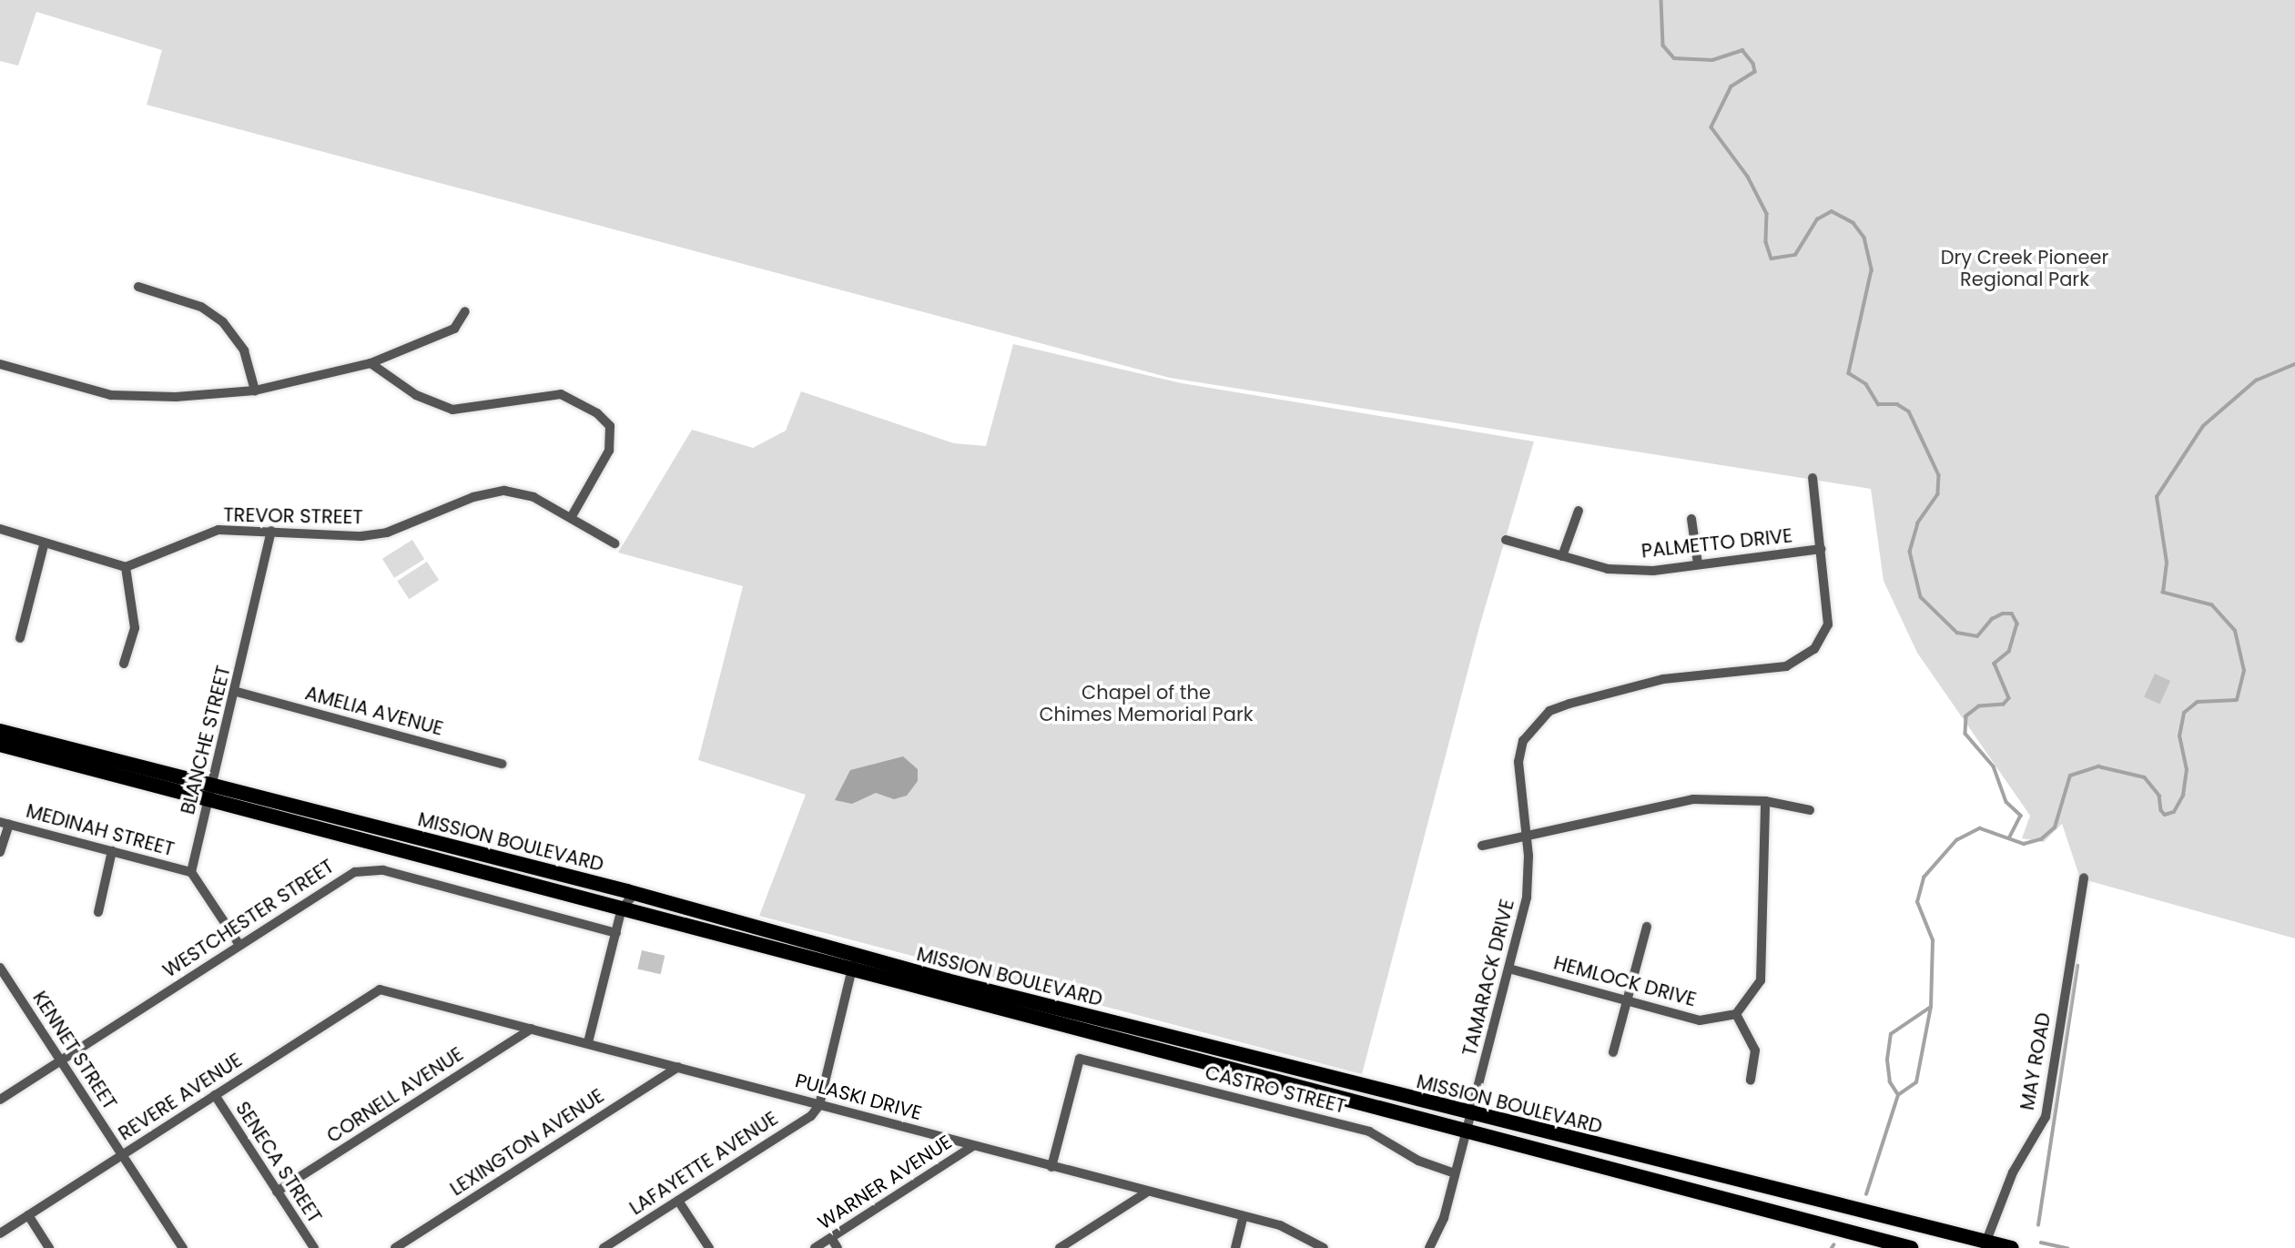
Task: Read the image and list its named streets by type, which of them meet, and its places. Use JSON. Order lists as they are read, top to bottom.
{
  "streets": {
    "main road": ["MISSION BOULEVARD"],
    "street": [
      "TREVOR STREET",
      "PALMETTO DRIVE",
      "AMELIA AVENUE",
      "BLANCHE STREET",
      "MEDINAH STREET",
      "WESTCHESTER STREET",
      "TAMARACK DRIVE",
      "HEMLOCK DRIVE",
      "KENNET STREET",
      "MAY ROAD",
      "CASTRO STREET",
      "CORNELL AVENUE",
      "REVERE AVENUE",
      "PULASKI DRIVE",
      "LEXINGTON AVENUE",
      "SENECA STREET",
      "LAFAYETTE AVENUE",
      "WARNER AVENUE"
    ]
  },
  "crossings": [
    ["TREVOR STREET", "BLANCHE STREET"],
    ["PALMETTO DRIVE", "TAMARACK DRIVE"],
    ["AMELIA AVENUE", "BLANCHE STREET"],
    ["BLANCHE STREET", "MEDINAH STREET"],
    ["BLANCHE STREET", "MISSION BOULEVARD"],
    ["MISSION BOULEVARD", "TAMARACK DRIVE"],
    ["MISSION BOULEVARD", "MAY ROAD"],
    ["WESTCHESTER STREET", "KENNET STREET"],
    ["TAMARACK DRIVE", "HEMLOCK DRIVE"],
    ["TAMARACK DRIVE", "CASTRO STREET"],
    ["KENNET STREET", "REVERE AVENUE"],
    ["CASTRO STREET", "PULASKI DRIVE"],
    ["CORNELL AVENUE", "PULASKI DRIVE"],
    ["CORNELL AVENUE", "SENECA STREET"],
    ["REVERE AVENUE", "PULASKI DRIVE"],
    ["REVERE AVENUE", "SENECA STREET"],
    ["PULASKI DRIVE", "LEXINGTON AVENUE"],
    ["PULASKI DRIVE", "LAFAYETTE AVENUE"],
    ["PULASKI DRIVE", "WARNER AVENUE"]
  ],
  "parks": ["Dry Creek Pioneer Regional Park", "Chapel of the Chimes Memorial Park"]
}
